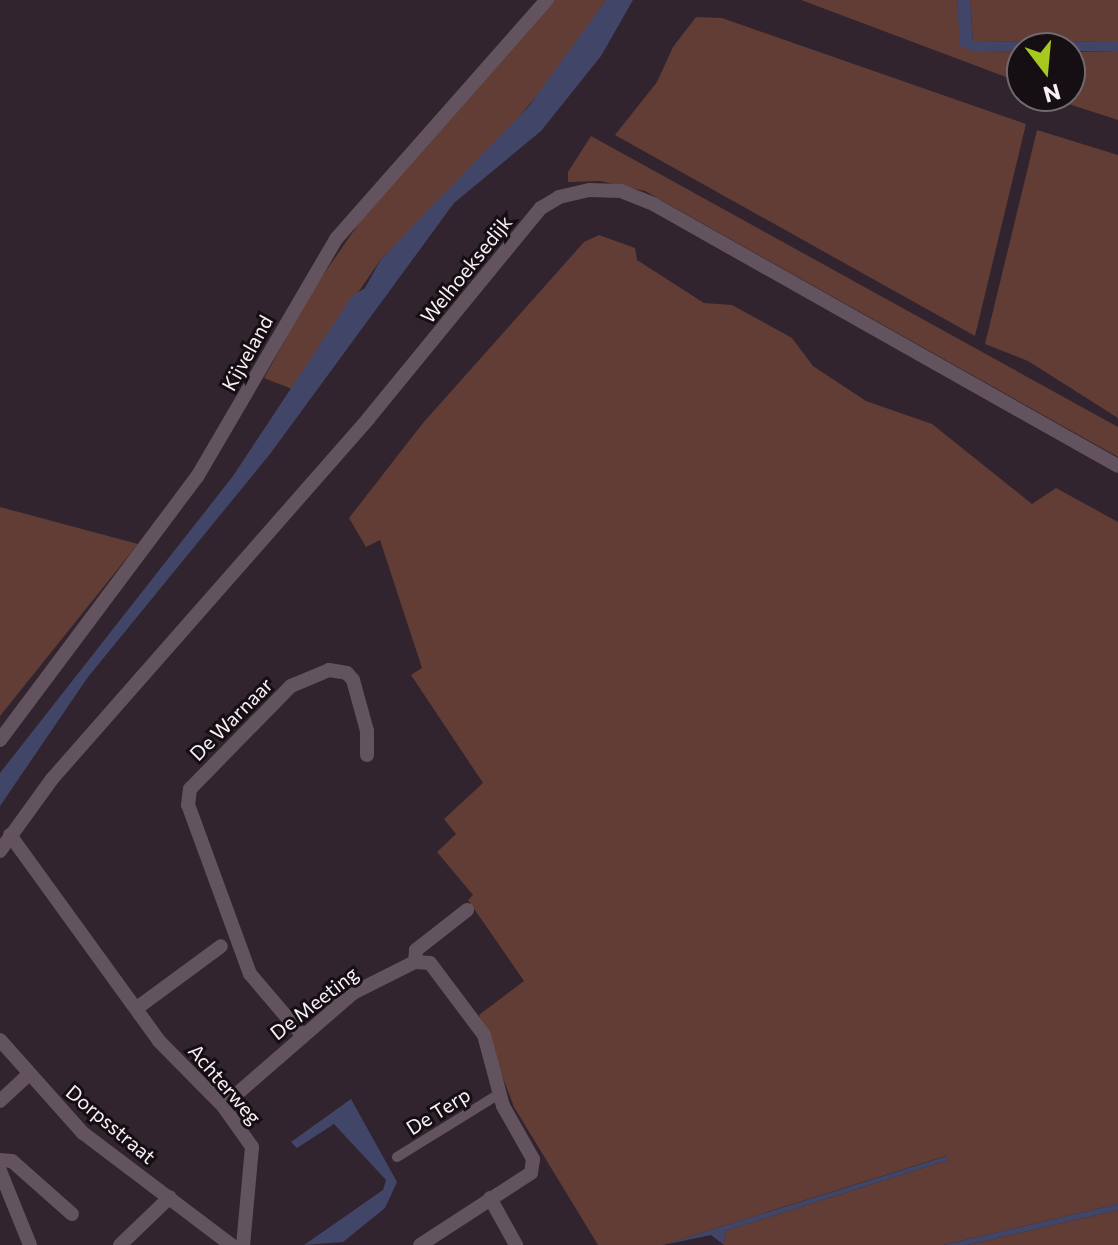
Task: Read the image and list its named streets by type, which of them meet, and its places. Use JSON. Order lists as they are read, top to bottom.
{
  "streets": {
    "street": [
      "Welhoeksedijk",
      "Kijveland",
      "De Warnaar",
      "De Meeting",
      "Achterweg",
      "De Terp",
      "Dorpsstraat"
    ]
  },
  "crossings": [
    ["Welhoeksedijk", "Achterweg"],
    ["De Warnaar", "De Meeting"],
    ["De Meeting", "Achterweg"]
  ],
  "north": "bottom"
}
